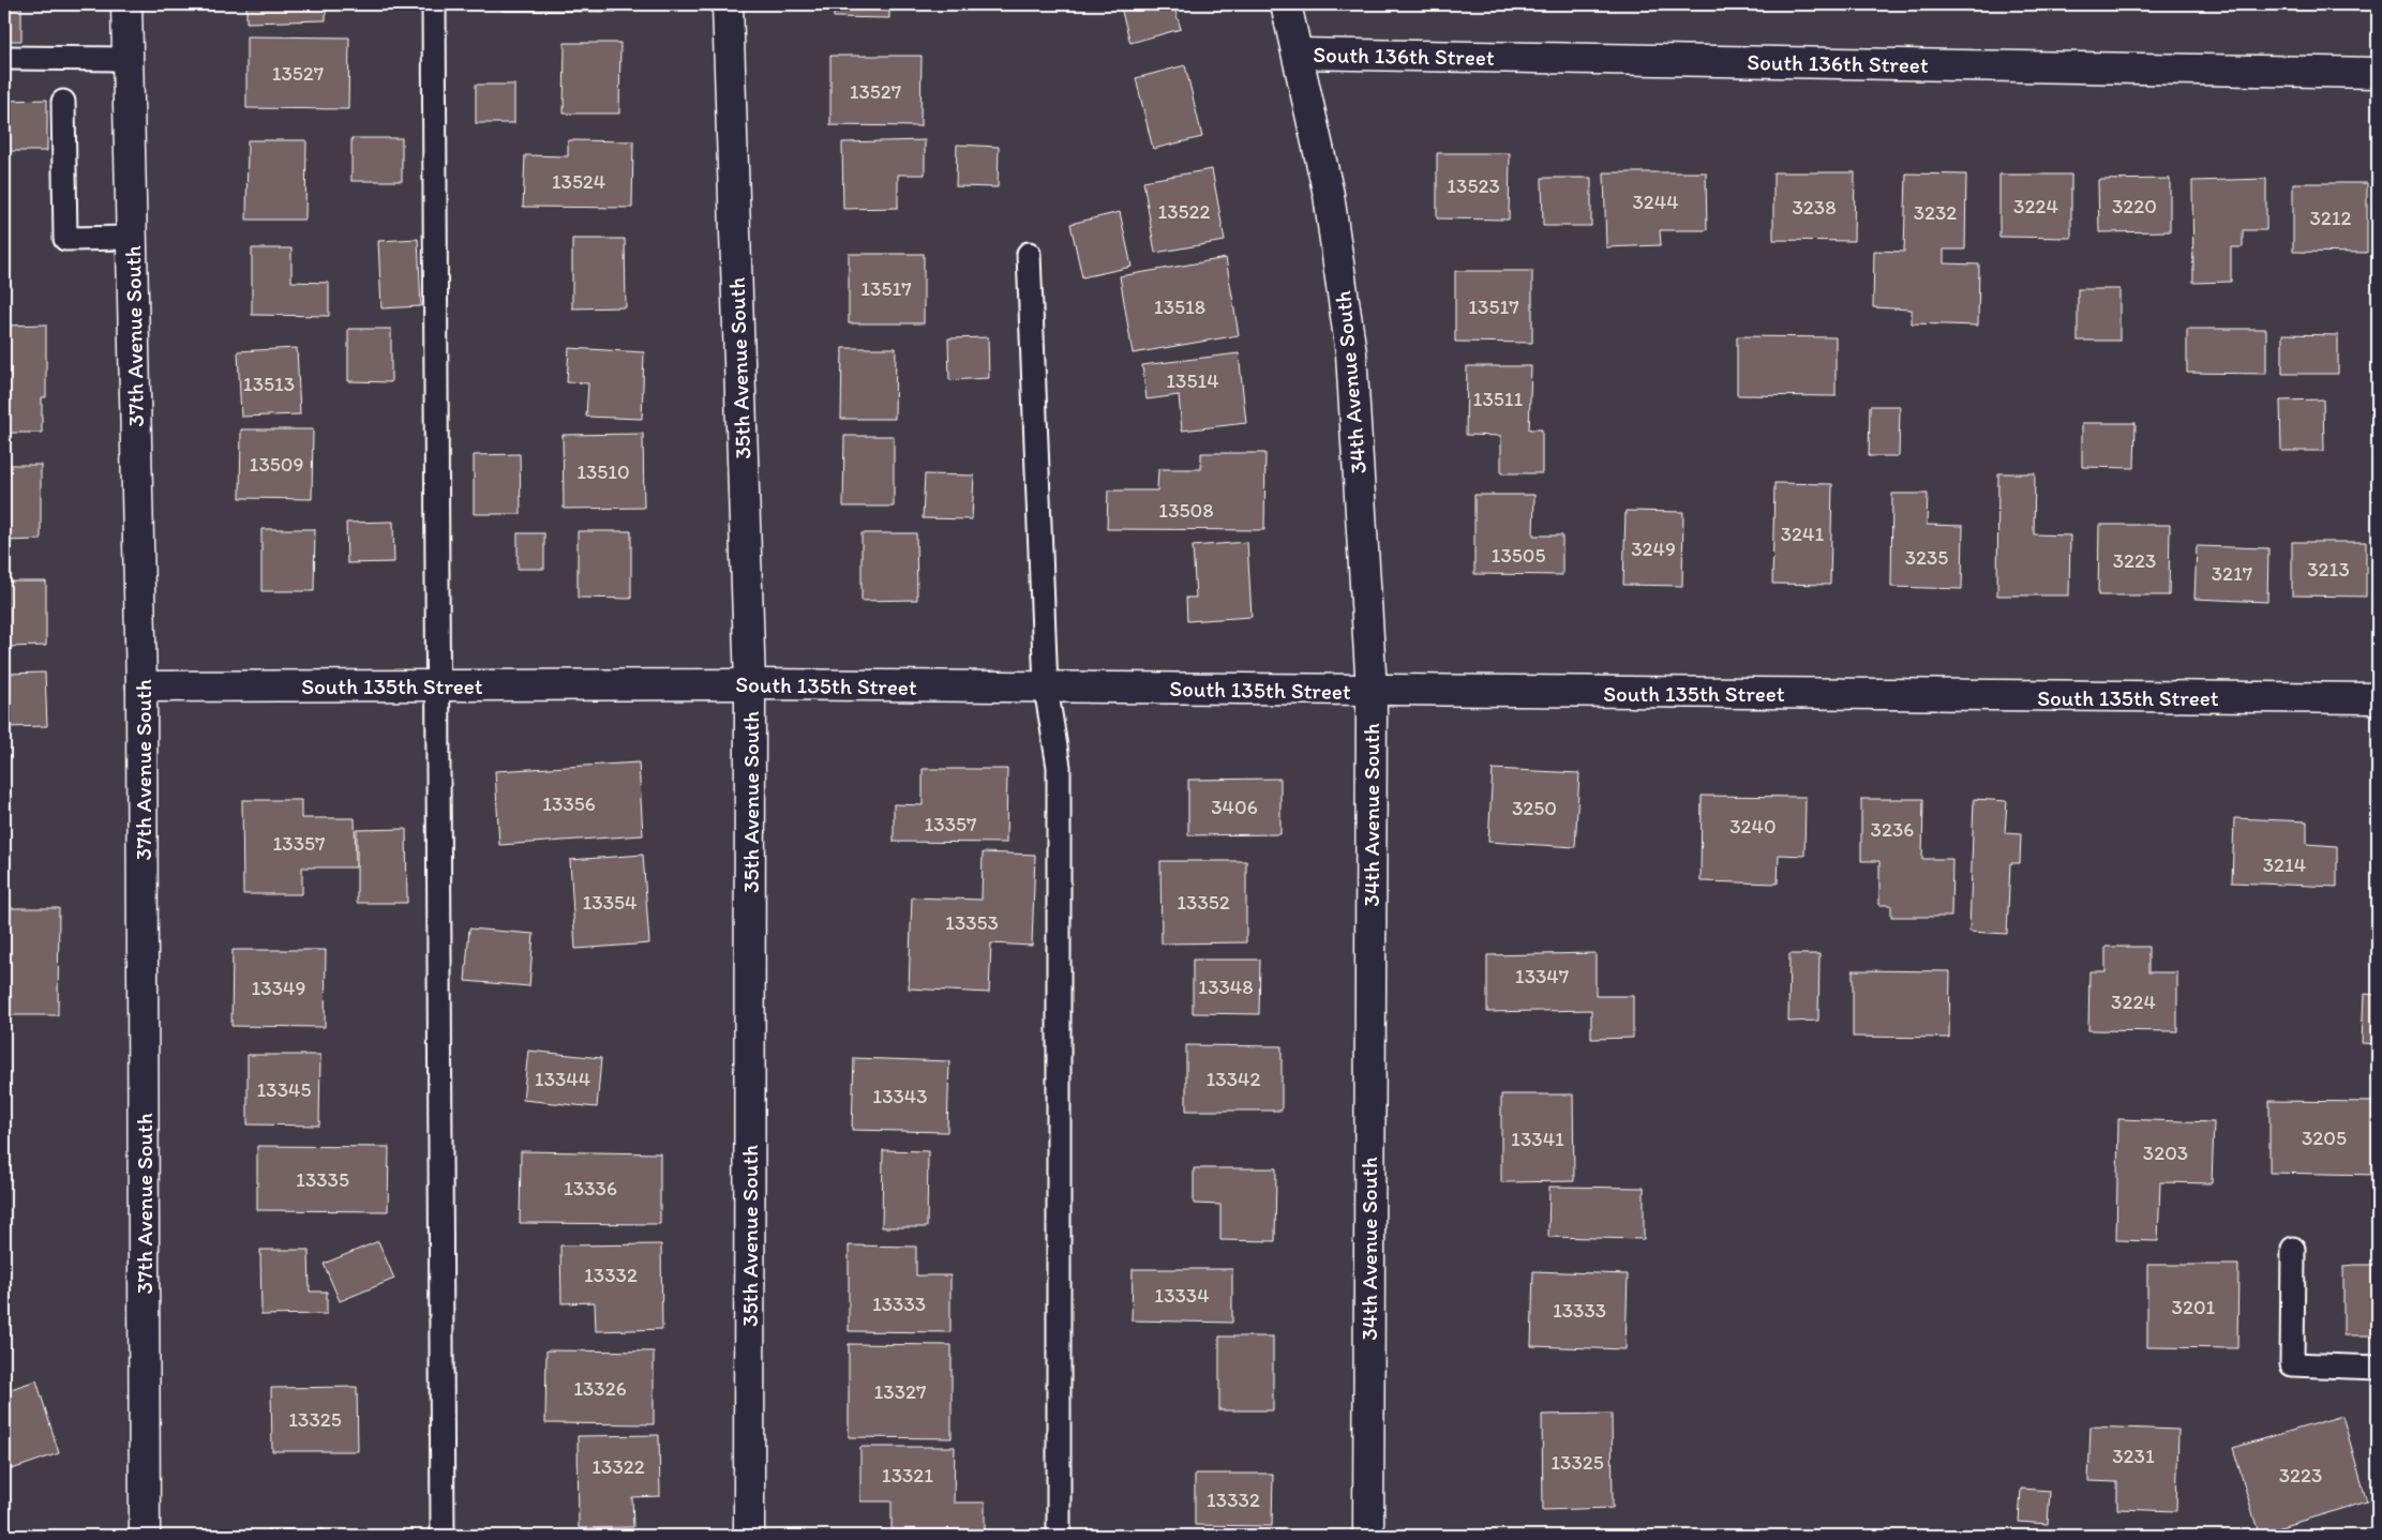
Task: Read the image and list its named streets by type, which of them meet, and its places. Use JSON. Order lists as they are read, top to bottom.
{
  "streets": {
    "street": [
      "South 136th Street",
      "37th Avenue South",
      "35th Avenue South",
      "34th Avenue South",
      "South 135th Street"
    ]
  },
  "crossings": [
    ["South 136th Street", "34th Avenue South"],
    ["37th Avenue South", "South 135th Street"],
    ["35th Avenue South", "South 135th Street"],
    ["34th Avenue South", "South 135th Street"]
  ],
  "house_numbers": [
    "13527",
    "13527",
    "13524",
    "13523",
    "3244",
    "3224",
    "3220",
    "3238",
    "13522",
    "3232",
    "3212",
    "13517",
    "13518",
    "13517",
    "13514",
    "13513",
    "13511",
    "13509",
    "13510",
    "13508",
    "3241",
    "3249",
    "13505",
    "3235",
    "3223",
    "3213",
    "3217",
    "13356",
    "3406",
    "3250",
    "13357",
    "3240",
    "3236",
    "13357",
    "3214",
    "13354",
    "13352",
    "13353",
    "13347",
    "13348",
    "13349",
    "3224",
    "13344",
    "13342",
    "13345",
    "13343",
    "3205",
    "13341",
    "3203",
    "13335",
    "13336",
    "13332",
    "13334",
    "13333",
    "3201",
    "13333",
    "13326",
    "13327",
    "13325",
    "3231",
    "13325",
    "13322",
    "13321",
    "3223",
    "13332"
  ]
}
